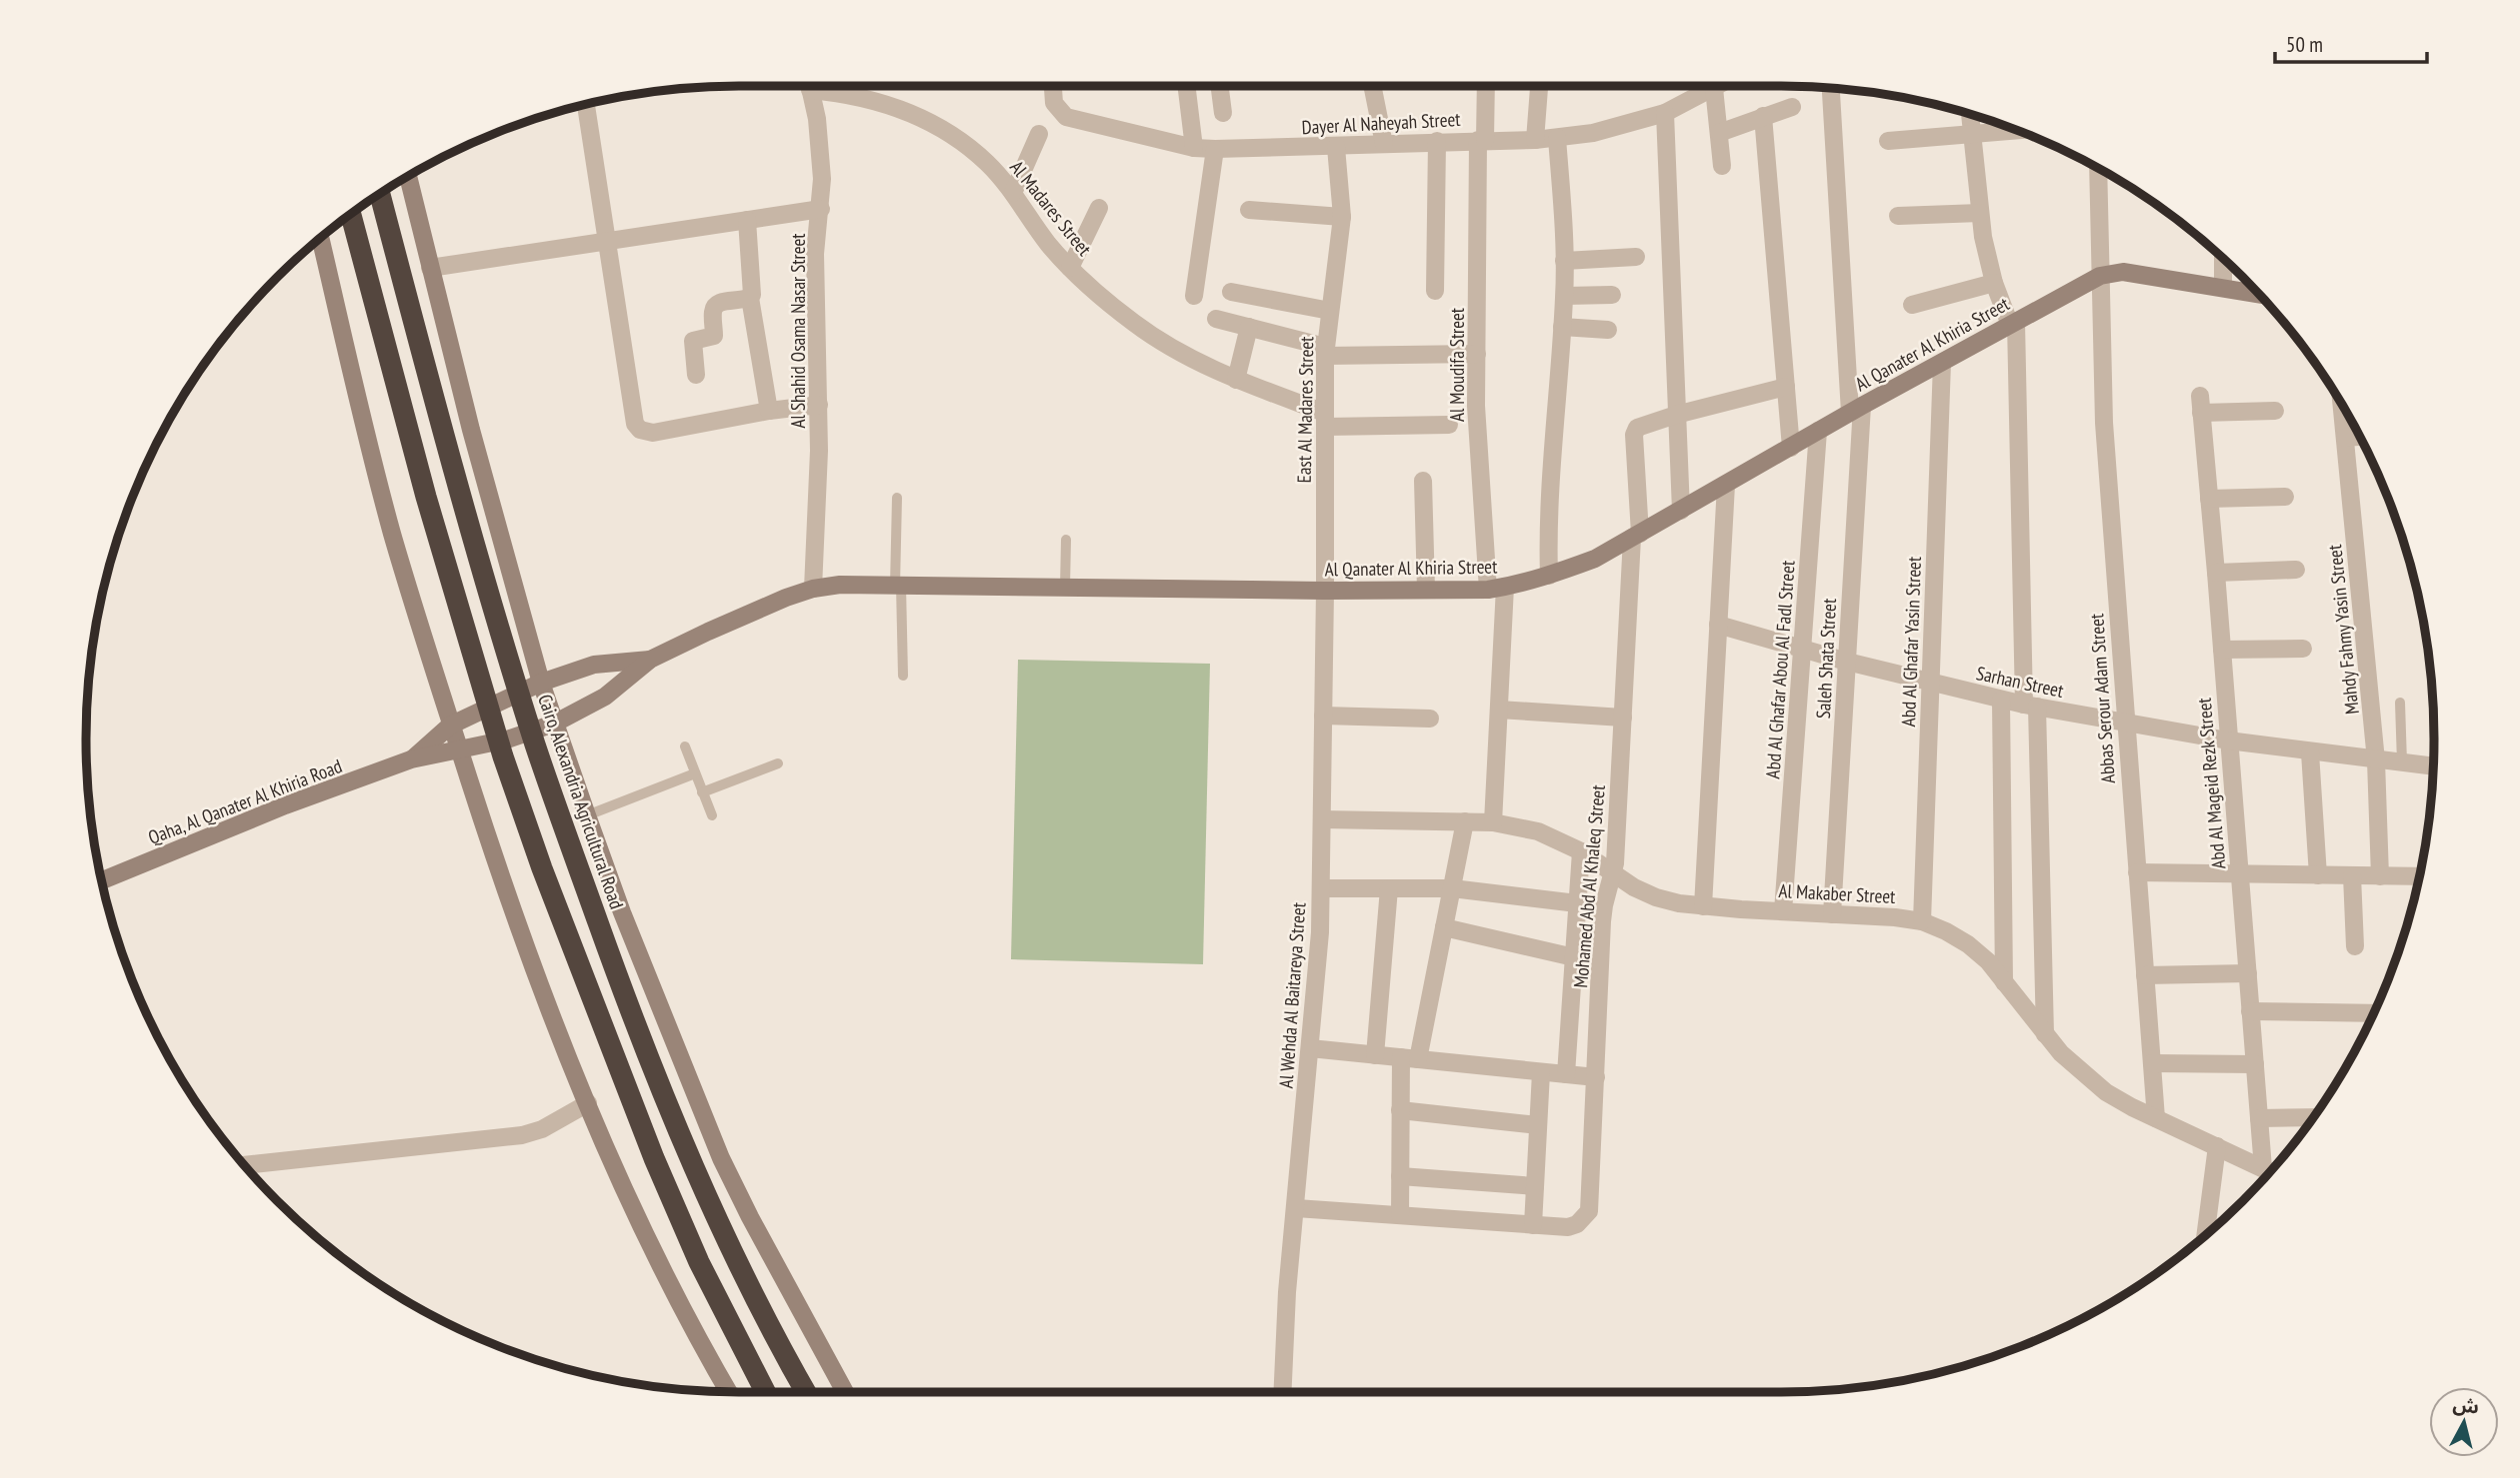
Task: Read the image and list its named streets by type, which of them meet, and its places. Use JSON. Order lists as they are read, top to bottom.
{
  "streets": {
    "highway": ["Cairo, Alexandria Agricultural Road"],
    "main road": ["Al Qanater Al Khiria Street", "Qaha, Al Qanater Al Khiria Road"],
    "street": [
      "Dayer Al Naheyah Street",
      "Al Madares Street",
      "Al Shahid Osama Nasar Street",
      "Al Moudifa Street",
      "East Al Madares Street",
      "Mahdy Fahmy Yasin Street",
      "Abd Al Ghafar Yasin Street",
      "Saleh Shata Street",
      "Abd Al Ghafar Abou Al Fadl Street",
      "Sarhan Street",
      "Abbas Serour Adam Street",
      "Abd Al Mageid Rezk Street",
      "Mohamed Abd Al Khaleq Street",
      "Al Makaber Street",
      "Al Wehda Al Baitareya Street"
    ]
  },
  "crossings": [
    ["Dayer Al Naheyah Street", "Al Moudifa Street"],
    ["Dayer Al Naheyah Street", "East Al Madares Street"],
    ["Al Madares Street", "East Al Madares Street"],
    ["Al Shahid Osama Nasar Street", "Al Qanater Al Khiria Street"],
    ["Al Qanater Al Khiria Street", "Al Moudifa Street"],
    ["Al Qanater Al Khiria Street", "East Al Madares Street"],
    ["Al Qanater Al Khiria Street", "Abd Al Ghafar Yasin Street"],
    ["Al Qanater Al Khiria Street", "Saleh Shata Street"],
    ["Al Qanater Al Khiria Street", "Abd Al Ghafar Abou Al Fadl Street"],
    ["Al Qanater Al Khiria Street", "Abbas Serour Adam Street"],
    ["Al Qanater Al Khiria Street", "Qaha, Al Qanater Al Khiria Road"],
    ["Al Qanater Al Khiria Street", "Mohamed Abd Al Khaleq Street"],
    ["Al Qanater Al Khiria Street", "Al Wehda Al Baitareya Street"],
    ["Al Moudifa Street", "Al Makaber Street"],
    ["East Al Madares Street", "Al Wehda Al Baitareya Street"],
    ["Mahdy Fahmy Yasin Street", "Sarhan Street"],
    ["Abd Al Ghafar Yasin Street", "Sarhan Street"],
    ["Abd Al Ghafar Yasin Street", "Al Makaber Street"],
    ["Saleh Shata Street", "Sarhan Street"],
    ["Saleh Shata Street", "Al Makaber Street"],
    ["Abd Al Ghafar Abou Al Fadl Street", "Sarhan Street"],
    ["Abd Al Ghafar Abou Al Fadl Street", "Al Makaber Street"],
    ["Sarhan Street", "Abbas Serour Adam Street"],
    ["Sarhan Street", "Abd Al Mageid Rezk Street"],
    ["Abbas Serour Adam Street", "Al Makaber Street"],
    ["Abd Al Mageid Rezk Street", "Al Makaber Street"],
    ["Mohamed Abd Al Khaleq Street", "Al Makaber Street"],
    ["Al Makaber Street", "Al Wehda Al Baitareya Street"]
  ],
  "scale_bar": "50 m",
  "north": "top"
}
